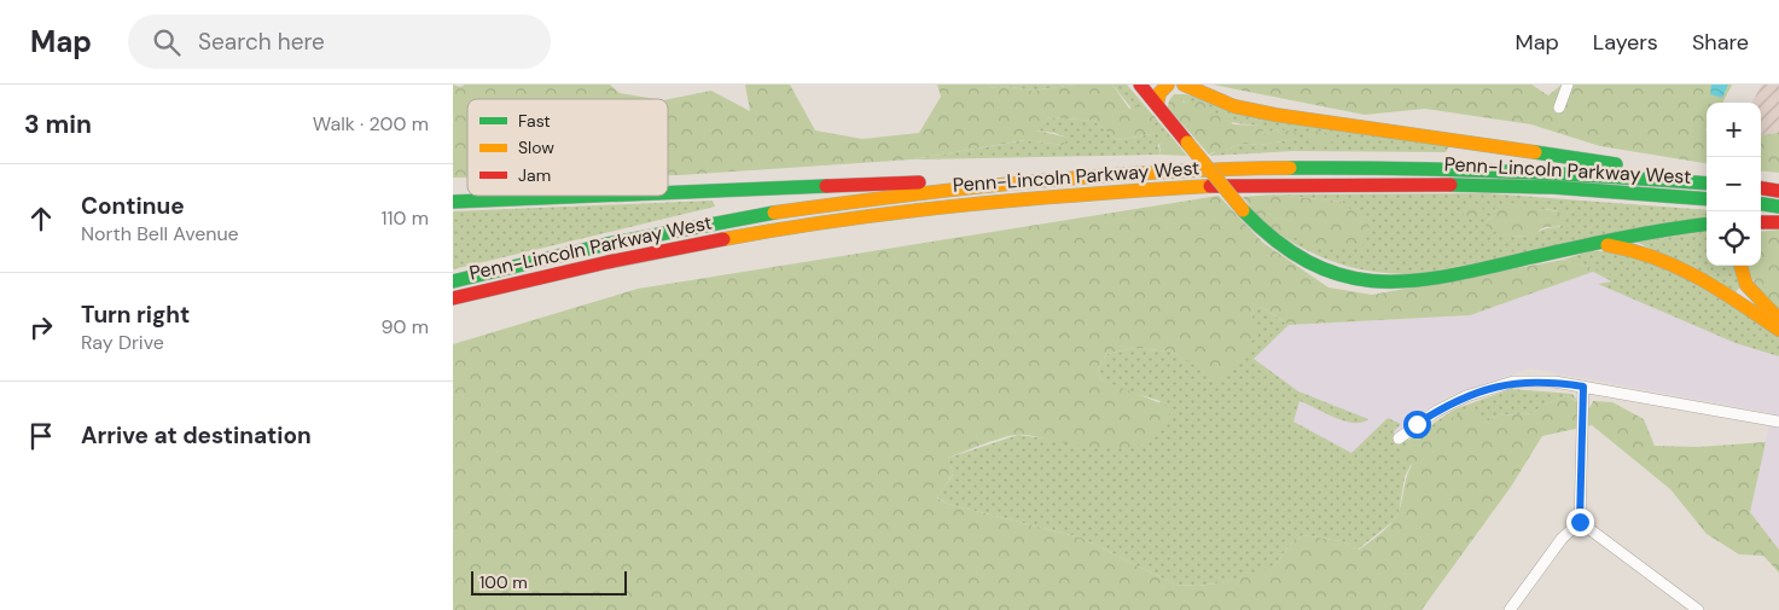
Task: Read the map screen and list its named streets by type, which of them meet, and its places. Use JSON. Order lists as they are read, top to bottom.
{
  "streets": {
    "highway": ["Penn-Lincoln Parkway West"]
  },
  "legend": ["Fast", "Slow", "Jam"],
  "scale_bar": "100 m",
  "page": {
    "header": "Map",
    "search": "Search here",
    "nav": ["Map", "Layers", "Share"],
    "heading": ["3 min", "Walk · 200 m"],
    "map_buttons": ["+", "−"],
    "list": [
      ["Continue", "North Bell Avenue", "110 m"],
      ["Turn right", "Ray Drive", "90 m"],
      "Arrive at destination"
    ],
    "scale": "100 m"
  }
}
